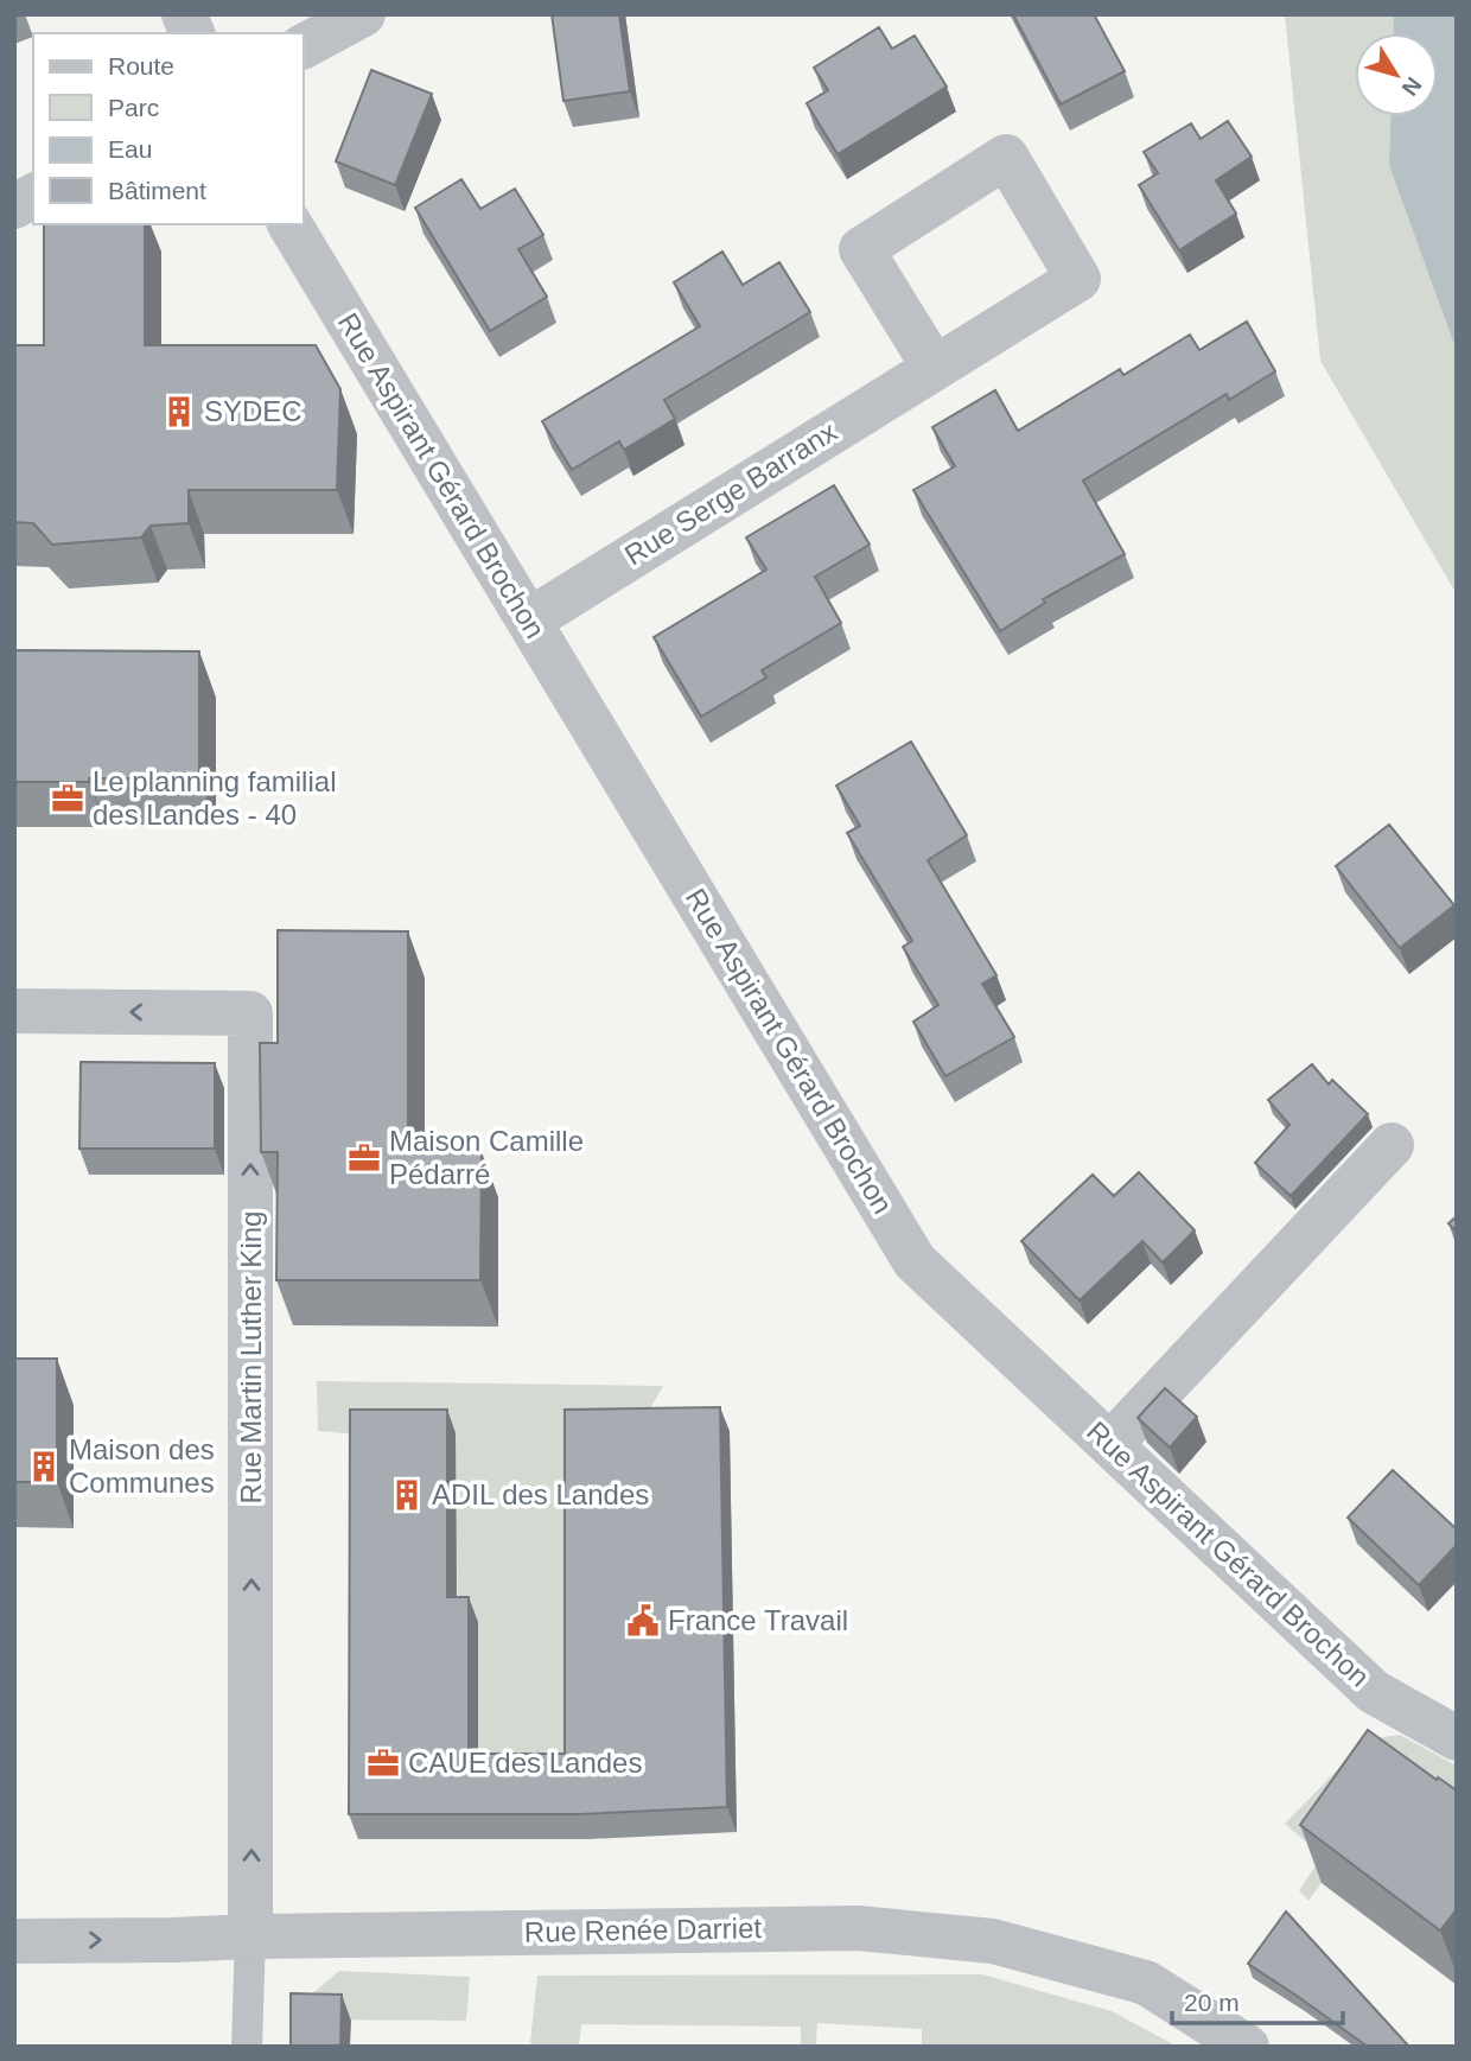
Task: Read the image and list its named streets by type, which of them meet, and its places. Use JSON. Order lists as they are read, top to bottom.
{
  "streets": {
    "street": [
      "Rue Aspirant Gérard Brochon",
      "Rue Serge Barranx",
      "Rue Martin Luther King",
      "Rue Renée Darriet"
    ]
  },
  "crossings": [
    ["Rue Aspirant Gérard Brochon", "Rue Serge Barranx"],
    ["Rue Martin Luther King", "Rue Renée Darriet"]
  ],
  "one_way": ["Rue Martin Luther King"],
  "places": {
    "building": ["SYDEC", "Maison des Communes", "ADIL des Landes"],
    "office": ["Le planning familial des Landes - 40", "Maison Camille Pédarré", "CAUE des Landes"],
    "public building": ["France Travail"]
  },
  "legend": [
    "Route",
    "Parc",
    "Eau",
    "Bâtiment"
  ],
  "scale_bar": "20 m",
  "north": "bottom right"
}
